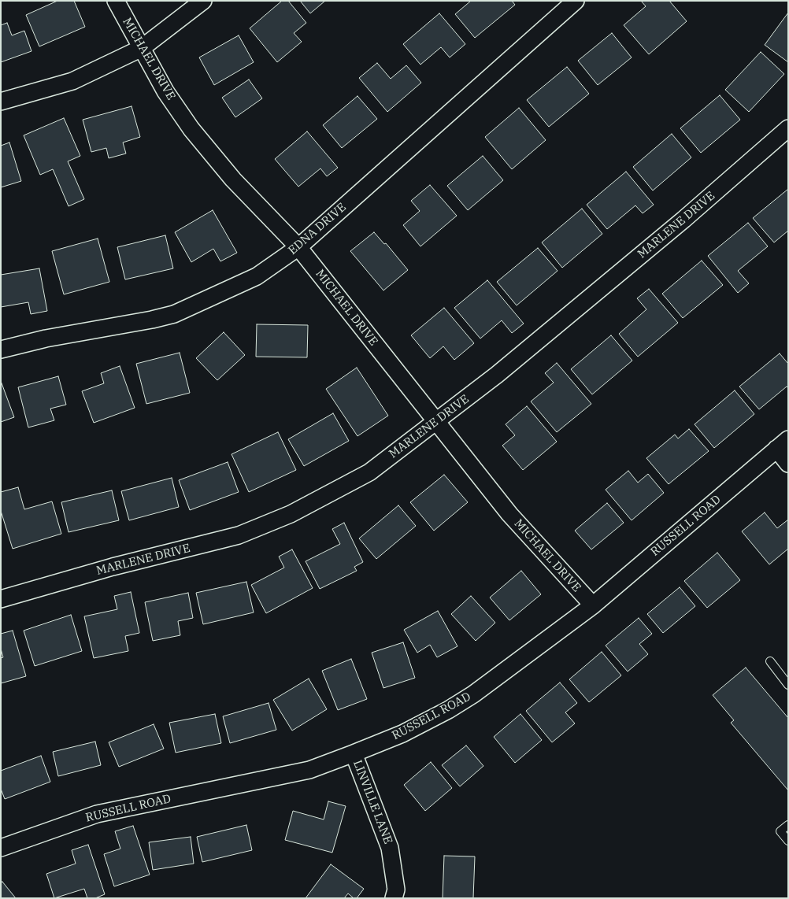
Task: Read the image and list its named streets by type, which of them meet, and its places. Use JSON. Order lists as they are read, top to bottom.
{
  "streets": {
    "street": [
      "MICHAEL DRIVE",
      "MARLENE DRIVE",
      "EDNA DRIVE",
      "RUSSELL ROAD",
      "LINVILLE LANE"
    ]
  },
  "crossings": [
    ["MICHAEL DRIVE", "MARLENE DRIVE"],
    ["MICHAEL DRIVE", "EDNA DRIVE"],
    ["MICHAEL DRIVE", "RUSSELL ROAD"],
    ["RUSSELL ROAD", "LINVILLE LANE"]
  ]
}
